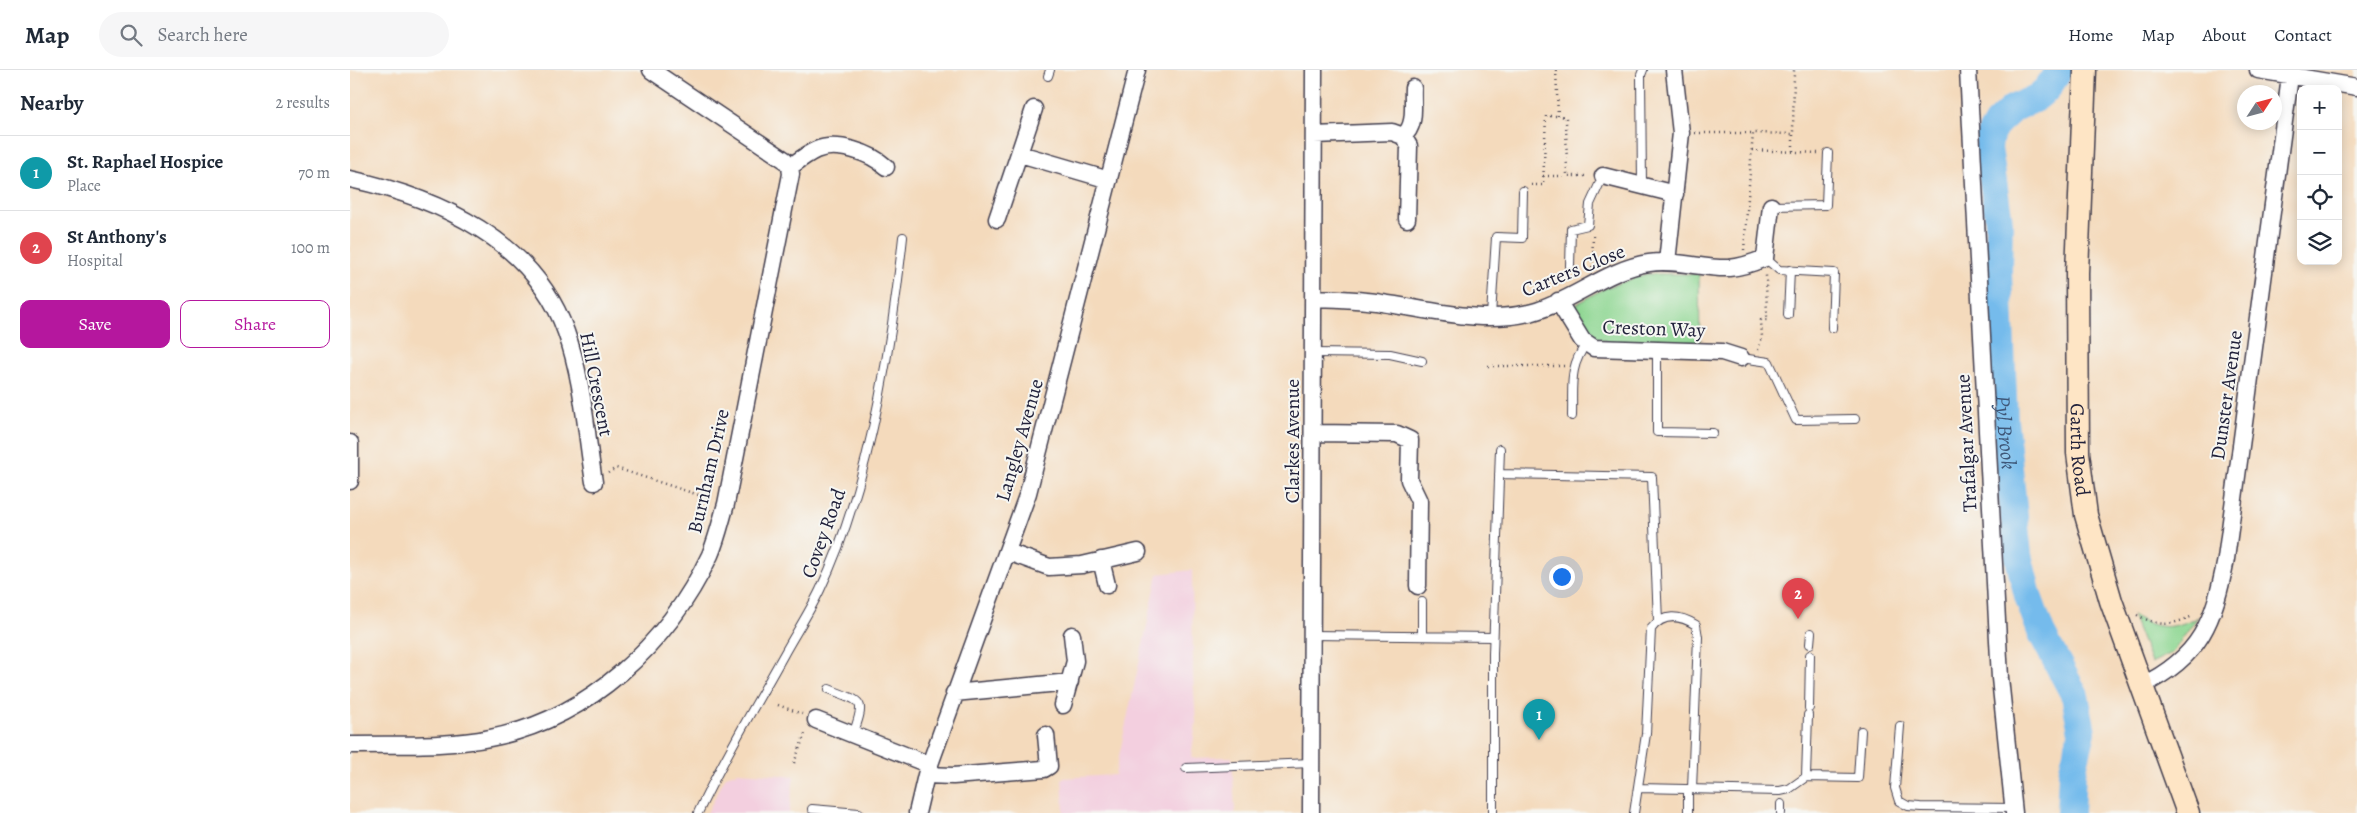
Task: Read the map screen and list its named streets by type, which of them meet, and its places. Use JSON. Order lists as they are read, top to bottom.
{
  "streets": {
    "street": [
      "Carters Close",
      "Creston Way",
      "Hill Crescent",
      "Dunster Avenue",
      "Langley Avenue",
      "Clarkes Avenue",
      "Trafalgar Avenue",
      "Garth Road",
      "Burnham Drive"
    ],
    "lane": ["Covey Road"]
  },
  "crossings": [
    ["Carters Close", "Creston Way"],
    ["Carters Close", "Clarkes Avenue"],
    ["Dunster Avenue", "Garth Road"]
  ],
  "water": ["Pyl Brook"],
  "north": "top right",
  "page": {
    "header": "Map",
    "search": "Search here",
    "nav": [
      "Home",
      "Map",
      "About",
      "Contact"
    ],
    "heading": ["Nearby", "2 results"],
    "map_buttons": ["+", "−"],
    "list": [
      {
        "mark": "1",
        "name": "St. Raphael Hospice",
        "note": "Place",
        "value": "70 m"
      },
      {
        "mark": "2",
        "name": "St Anthony's",
        "note": "Hospital",
        "value": "100 m"
      }
    ],
    "buttons": ["Save", "Share"],
    "pins": ["2", "1"]
  }
}
